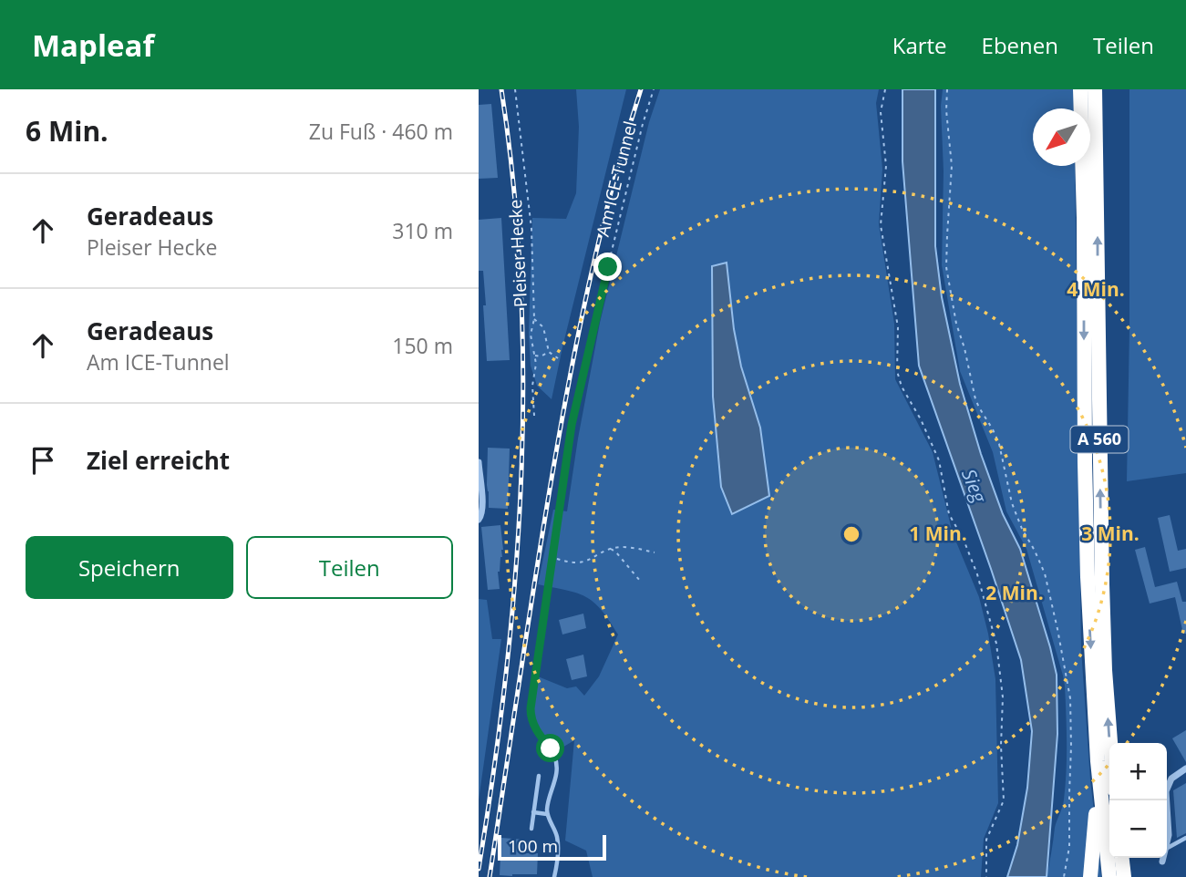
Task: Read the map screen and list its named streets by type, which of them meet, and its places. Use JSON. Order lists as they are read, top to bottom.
{
  "streets": {
    "highway": ["A 560"],
    "path": ["Am ICE-Tunnel", "Pleiser Hecke"]
  },
  "water": ["Sieg"],
  "scale_bar": "100 m",
  "north": "bottom left",
  "page": {
    "header": "Mapleaf",
    "nav": ["Karte", "Ebenen", "Teilen"],
    "heading": ["6 Min.", "Zu Fuß · 460 m"],
    "list": [
      ["Geradeaus", "Pleiser Hecke", "310 m"],
      ["Geradeaus", "Am ICE-Tunnel", "150 m"],
      "Ziel erreicht"
    ],
    "buttons": ["Speichern", "Teilen"],
    "map_buttons": ["+", "−"],
    "scale": "100 m"
  },
  "rings": [
    "4 Min.",
    "1 Min.",
    "3 Min.",
    "2 Min."
  ]
}
